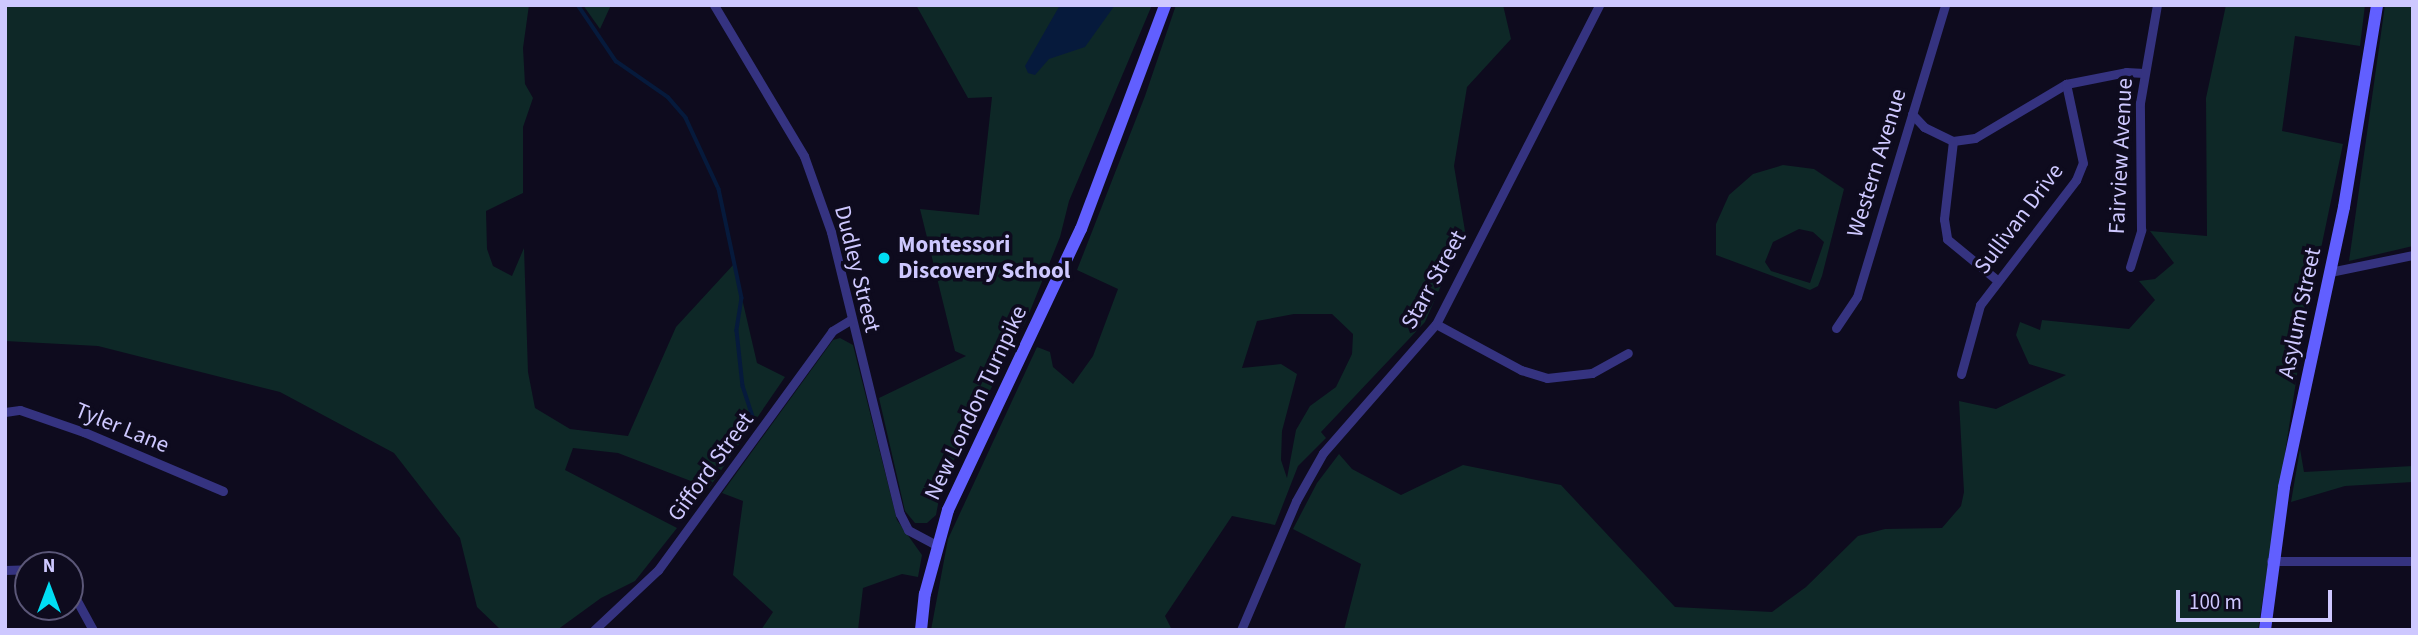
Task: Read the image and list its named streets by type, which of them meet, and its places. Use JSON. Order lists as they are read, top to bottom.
{
  "streets": {
    "main road": ["Asylum Street", "New London Turnpike"],
    "street": [
      "Fairview Avenue",
      "Western Avenue",
      "Sullivan Drive",
      "Dudley Street",
      "Starr Street",
      "Tyler Lane",
      "Gifford Street"
    ]
  },
  "crossings": [
    ["Dudley Street", "New London Turnpike"],
    ["Dudley Street", "Gifford Street"]
  ],
  "places": ["Montessori Discovery School"],
  "scale_bar": "100 m",
  "north": "top"
}
